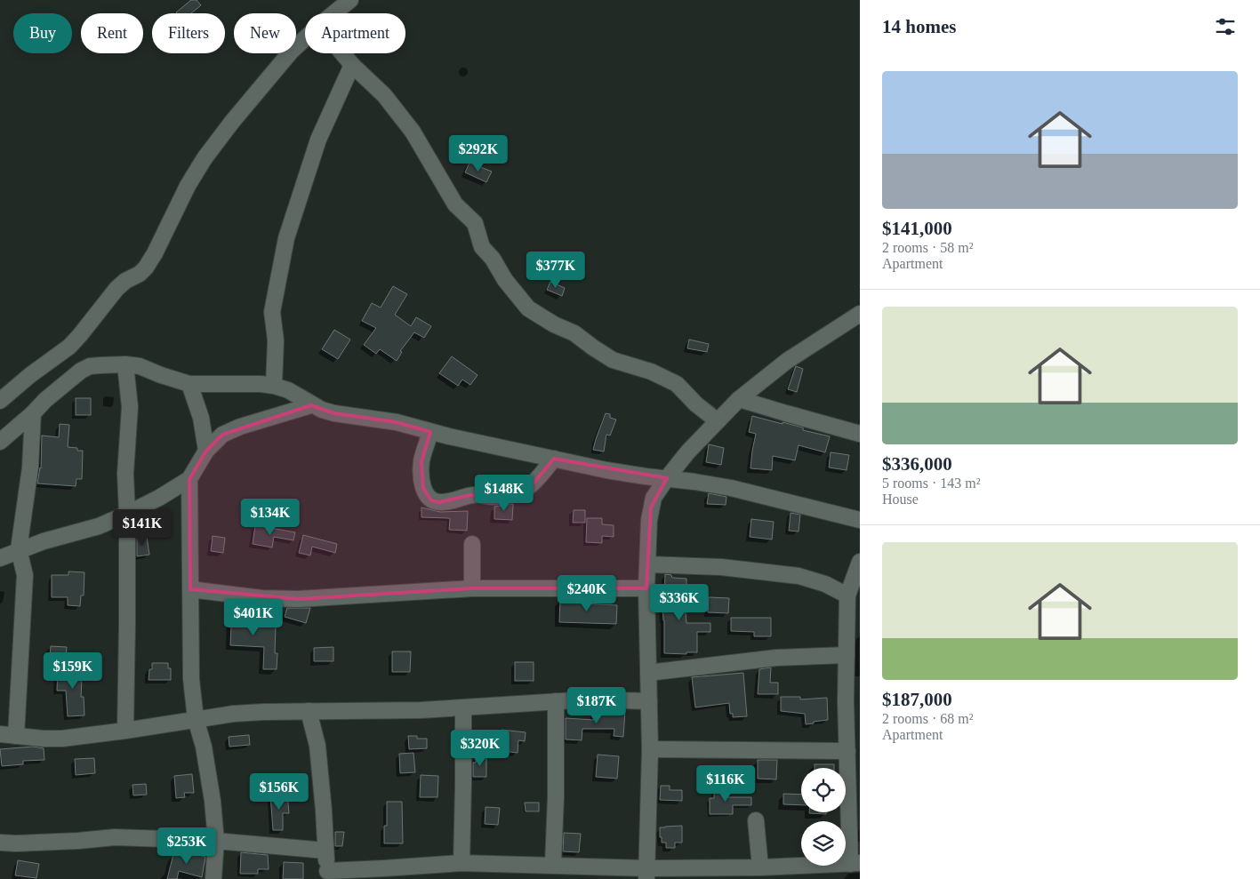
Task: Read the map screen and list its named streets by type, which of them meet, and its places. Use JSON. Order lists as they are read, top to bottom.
{
  "page": {
    "heading": "14 homes",
    "chip": [
      "Buy",
      "Rent",
      "Filters",
      "New",
      "Apartment"
    ],
    "list": [
      {
        "name": "$141,000",
        "note": "2 rooms · 58 m² · Apartment"
      },
      {
        "name": "$336,000",
        "note": "5 rooms · 143 m² · House"
      },
      {
        "name": "$187,000",
        "note": "2 rooms · 68 m² · Apartment"
      }
    ],
    "price": [
      "$292K",
      "$377K",
      "$148K",
      "$134K",
      "$141K",
      "$240K",
      "$336K",
      "$401K",
      "$159K",
      "$187K",
      "$320K",
      "$116K",
      "$156K",
      "$253K"
    ]
  }
}
